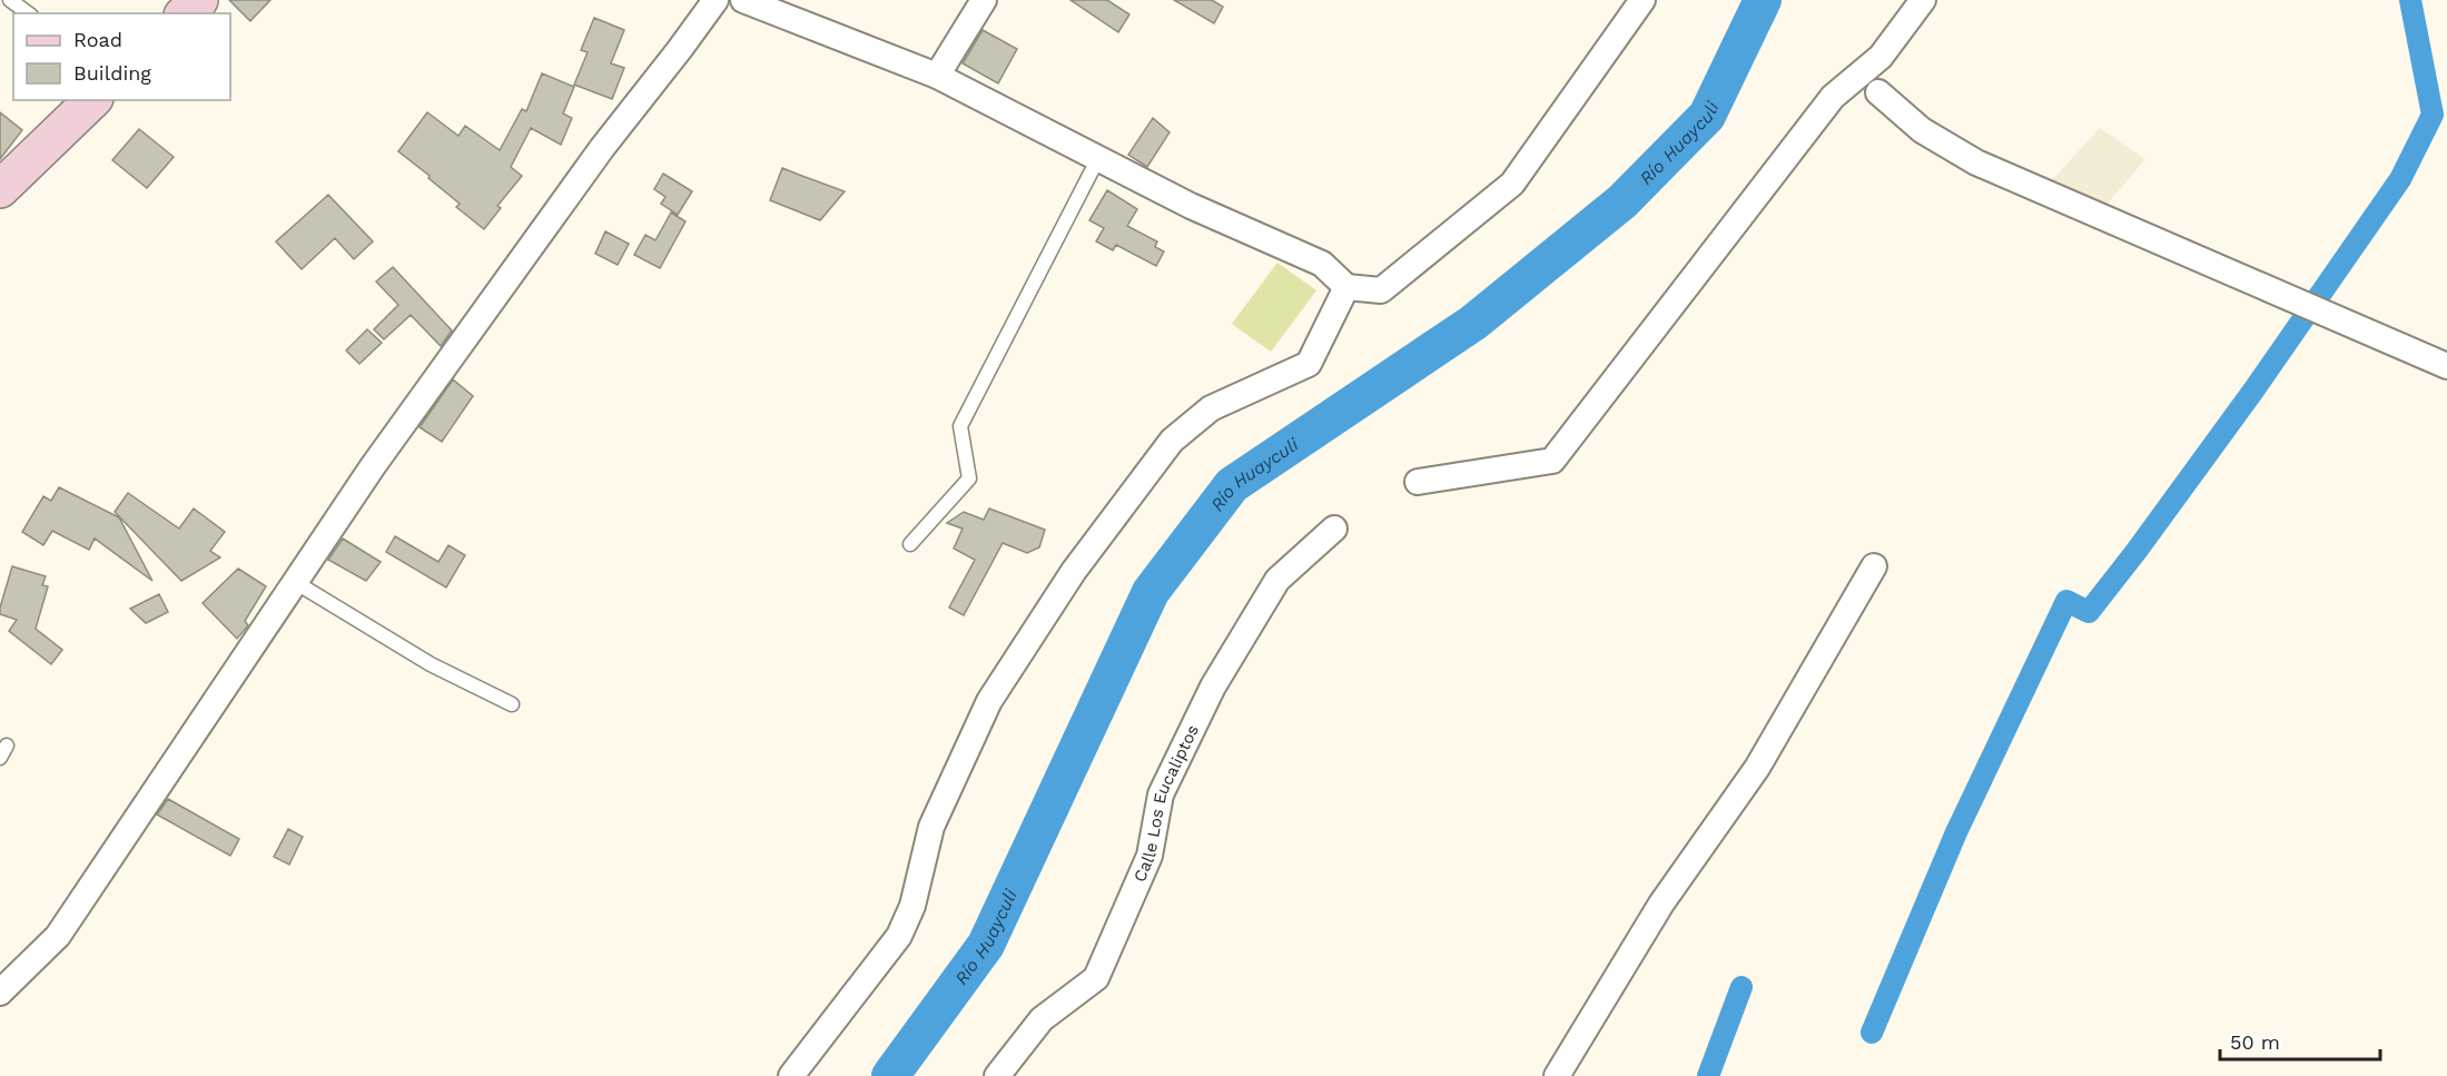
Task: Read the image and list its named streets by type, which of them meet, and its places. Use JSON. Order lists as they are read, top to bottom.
{
  "streets": {
    "street": ["Calle Los Eucaliptos"]
  },
  "water": ["Río Huayculi"],
  "legend": ["Road", "Building"],
  "scale_bar": "50 m"
}
